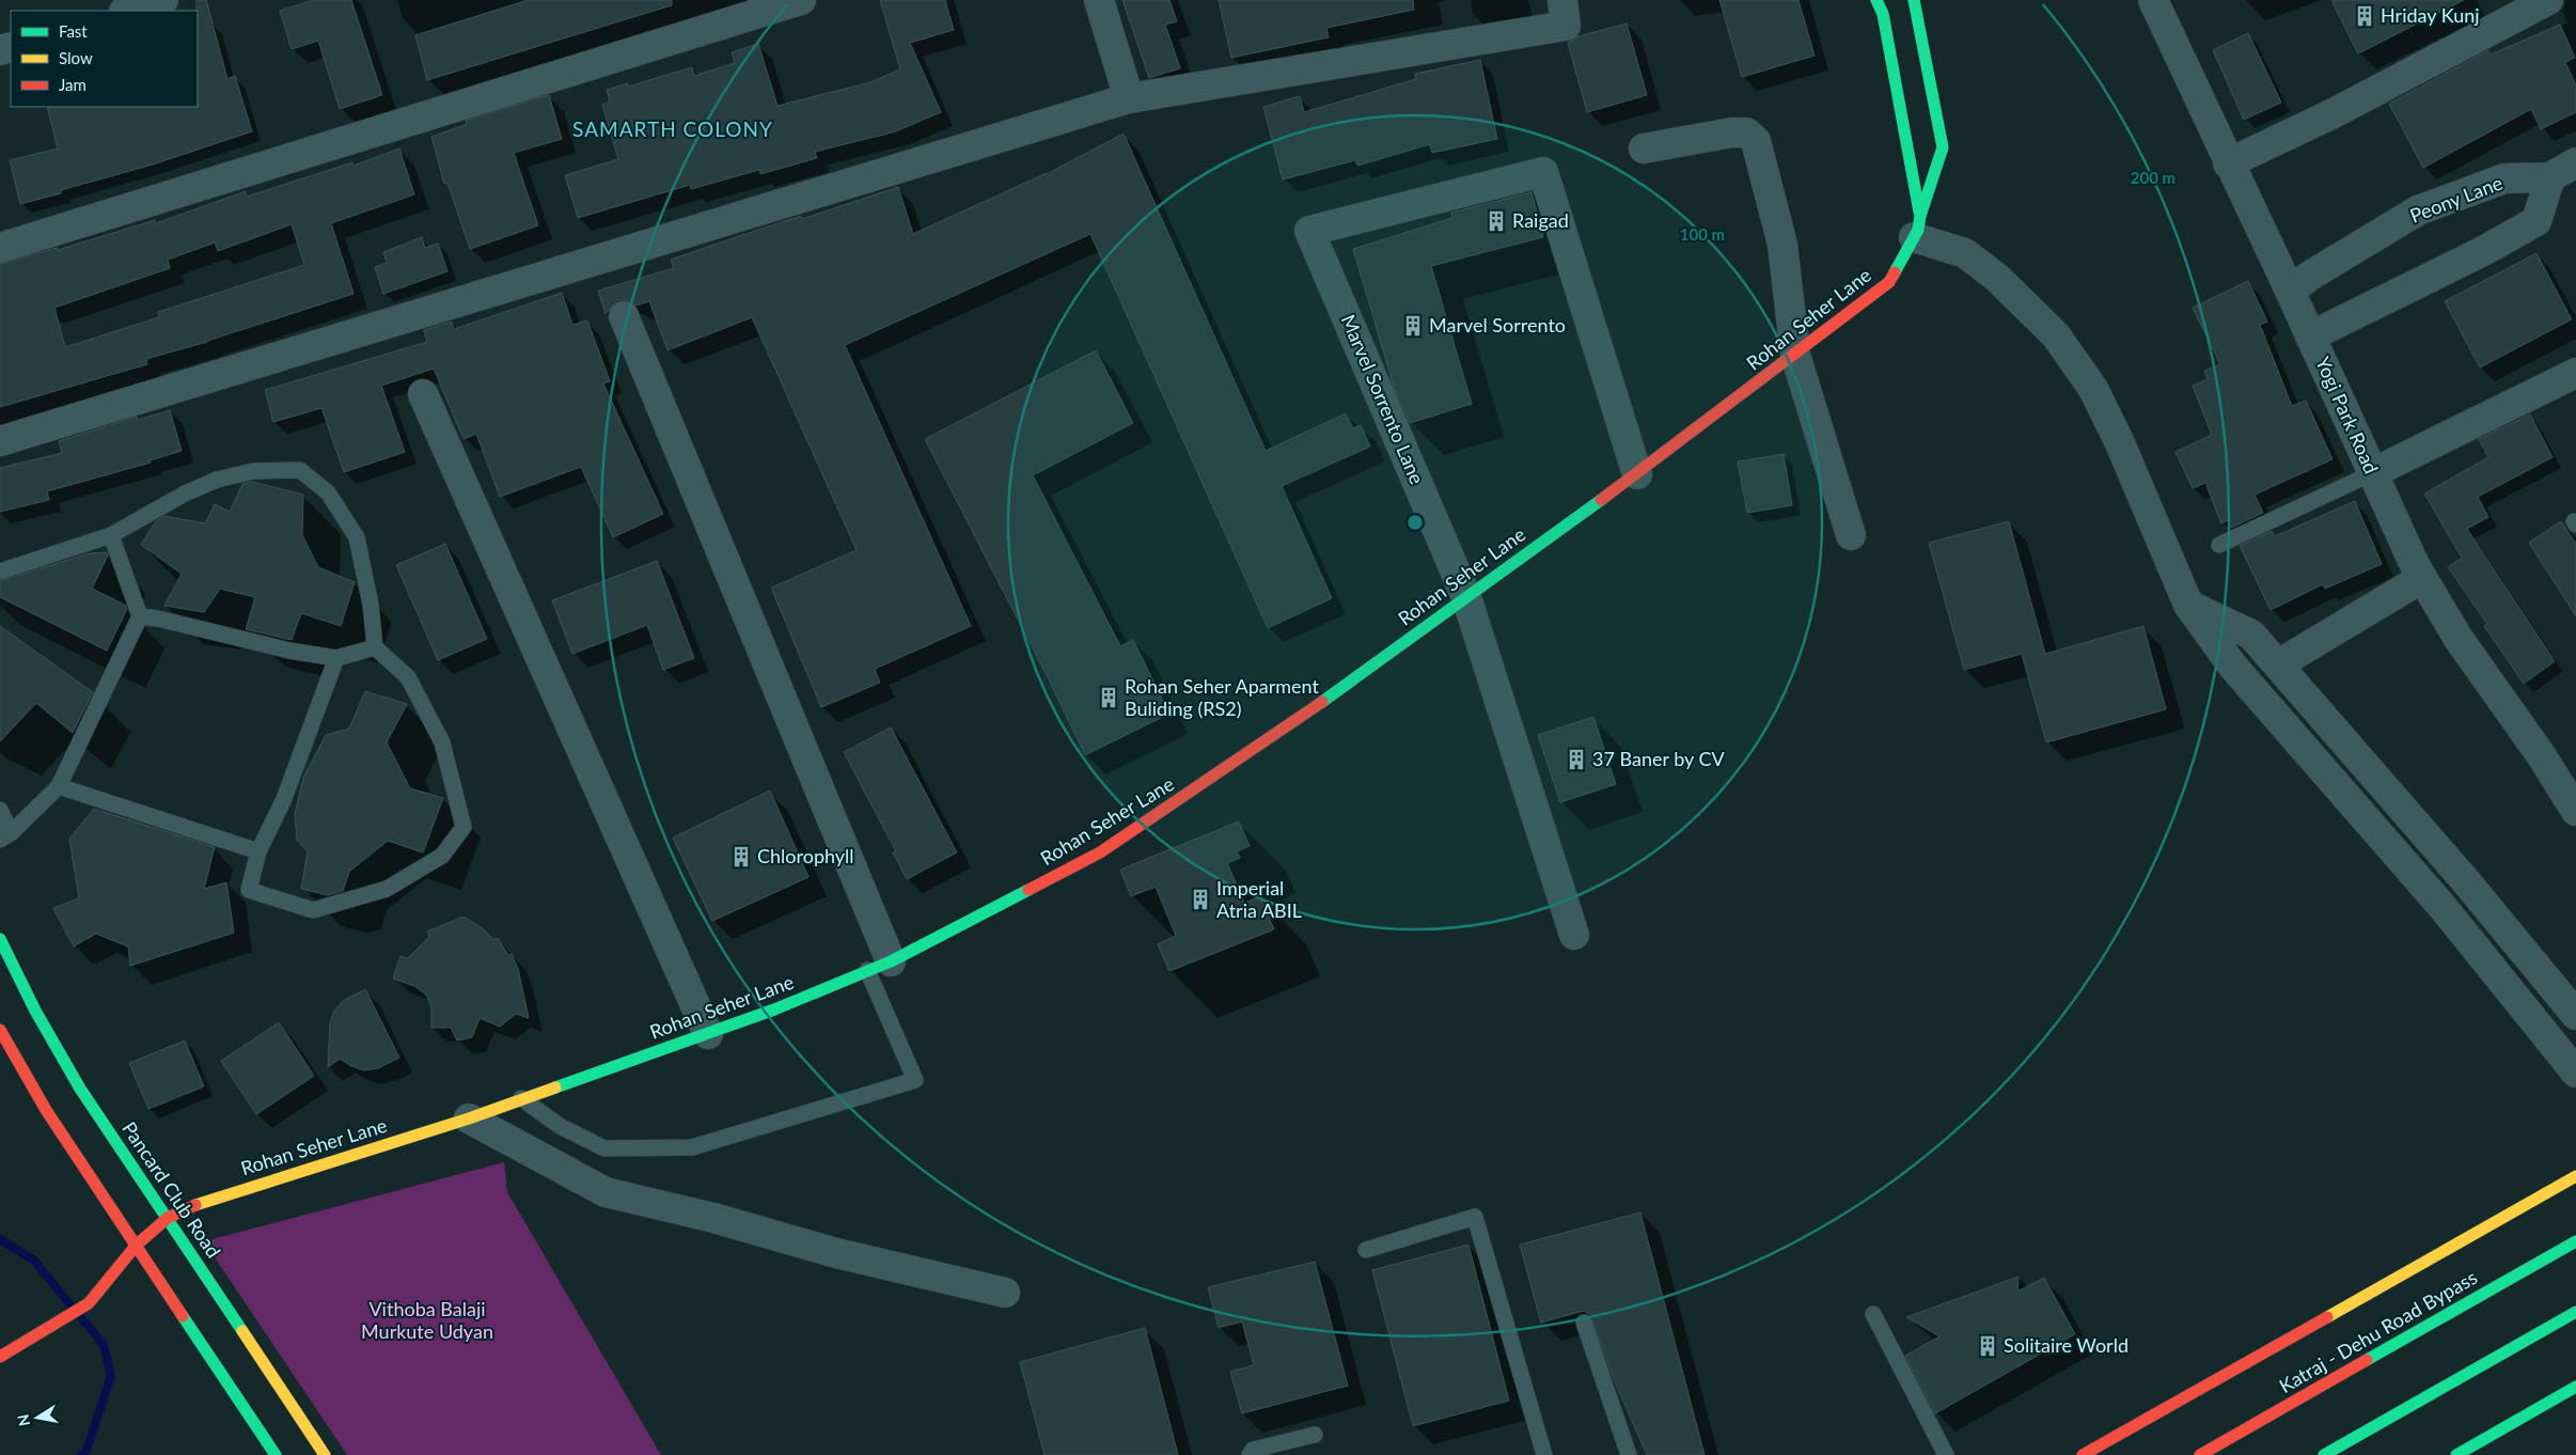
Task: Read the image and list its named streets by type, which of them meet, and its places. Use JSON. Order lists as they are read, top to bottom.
{
  "streets": {
    "main road": ["Rohan Seher Lane", "Pancard Club Road", "Katraj - Dehu Road Bypass"],
    "street": ["Peony Lane", "Marvel Sorrento Lane", "Yogi Park Road"]
  },
  "crossings": [
    ["Peony Lane", "Yogi Park Road"],
    ["Rohan Seher Lane", "Marvel Sorrento Lane"],
    ["Rohan Seher Lane", "Pancard Club Road"]
  ],
  "districts": ["SAMARTH COLONY"],
  "parks": ["Vithoba Balaji Murkute Udyan"],
  "places": {
    "building": [
      "Hriday Kunj",
      "Raigad",
      "Marvel Sorrento",
      "Rohan Seher Aparment Buliding (RS2)",
      "37 Baner by CV",
      "Chlorophyll",
      "Imperial Atria ABIL",
      "Solitaire World"
    ]
  },
  "legend": ["Fast", "Slow", "Jam"],
  "north": "left",
  "rings": ["200 m", "100 m"]
}
